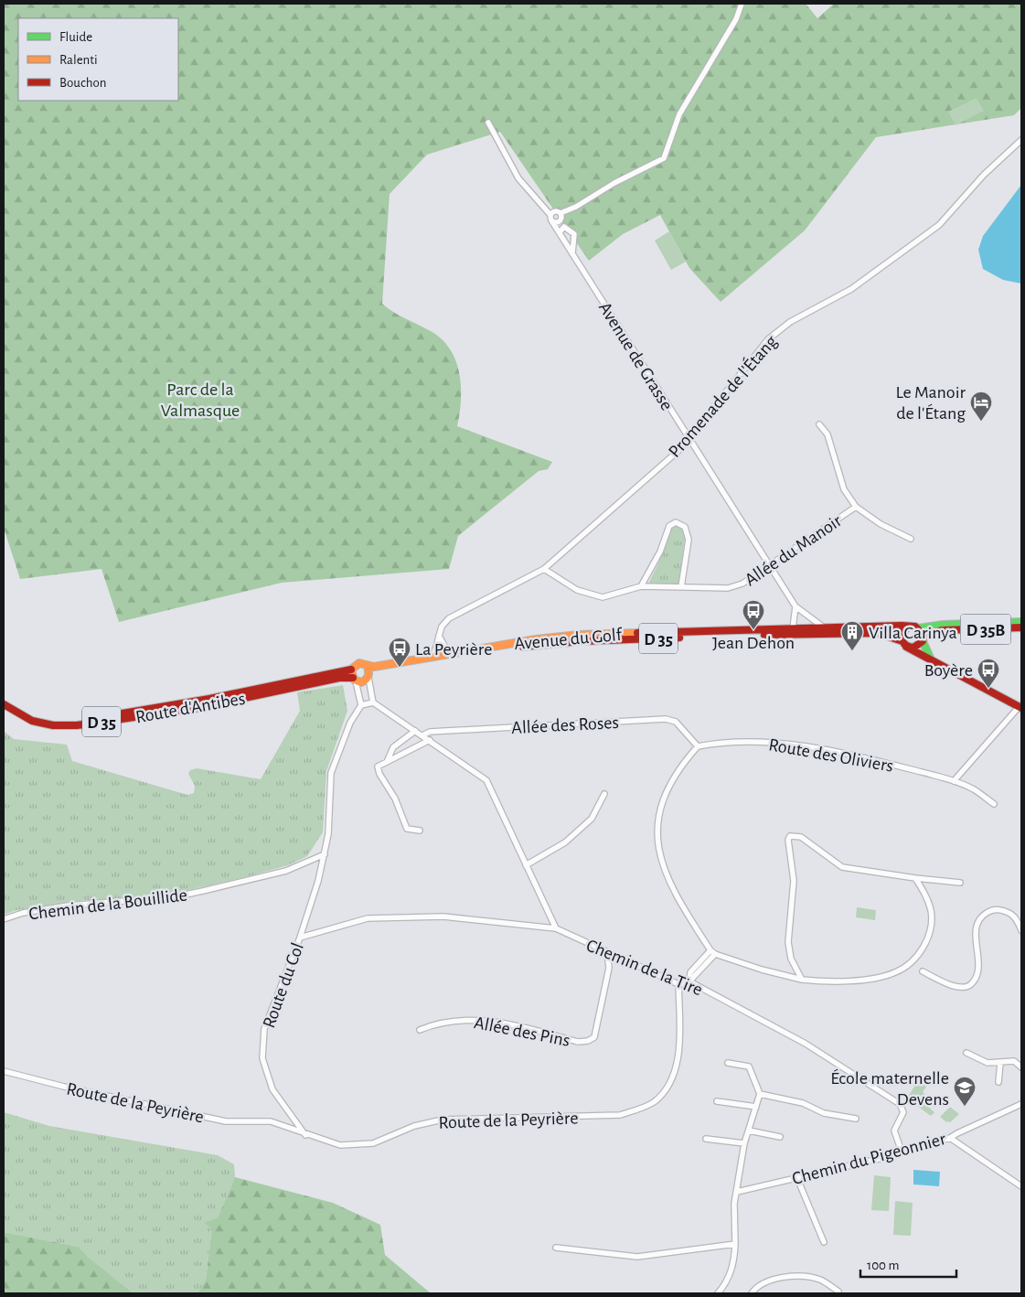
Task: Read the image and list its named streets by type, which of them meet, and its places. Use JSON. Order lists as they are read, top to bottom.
{
  "streets": {
    "main road": [
      "D 35B",
      "Avenue du Golf",
      "D 35",
      "Route d'Antibes"
    ],
    "street": [
      "Avenue de Grasse",
      "Promenade de l'Étang",
      "Allée du Manoir",
      "Allée des Roses",
      "Route des Oliviers",
      "Chemin de la Bouillide",
      "Chemin de la Tire",
      "Route du Col",
      "Allée des Pins",
      "Route de la Peyrière",
      "Chemin du Pigeonnier"
    ]
  },
  "crossings": [
    ["Avenue de Grasse", "Promenade de l'Étang"],
    ["Avenue de Grasse", "Allée du Manoir"],
    ["Avenue de Grasse", "Avenue du Golf"],
    ["Promenade de l'Étang", "Allée du Manoir"],
    ["Promenade de l'Étang", "Avenue du Golf"],
    ["D 35B", "Avenue du Golf"],
    ["Avenue du Golf", "Route d'Antibes"],
    ["Allée des Roses", "Route des Oliviers"],
    ["Chemin de la Bouillide", "Route du Col"],
    ["Chemin de la Tire", "Route du Col"],
    ["Chemin de la Tire", "Allée des Pins"],
    ["Chemin de la Tire", "Route de la Peyrière"],
    ["Chemin de la Tire", "Chemin du Pigeonnier"],
    ["Route du Col", "Route de la Peyrière"]
  ],
  "parks": ["Parc de la Valmasque"],
  "places": {
    "hotel": ["Le Manoir de l'Étang"],
    "bus stop": ["Jean Dehon", "La Peyrière", "Boyère"],
    "building": ["Villa Carinya"],
    "school or university": ["École maternelle Devens"]
  },
  "legend": ["Fluide", "Ralenti", "Bouchon"],
  "scale_bar": "100 m"
}
